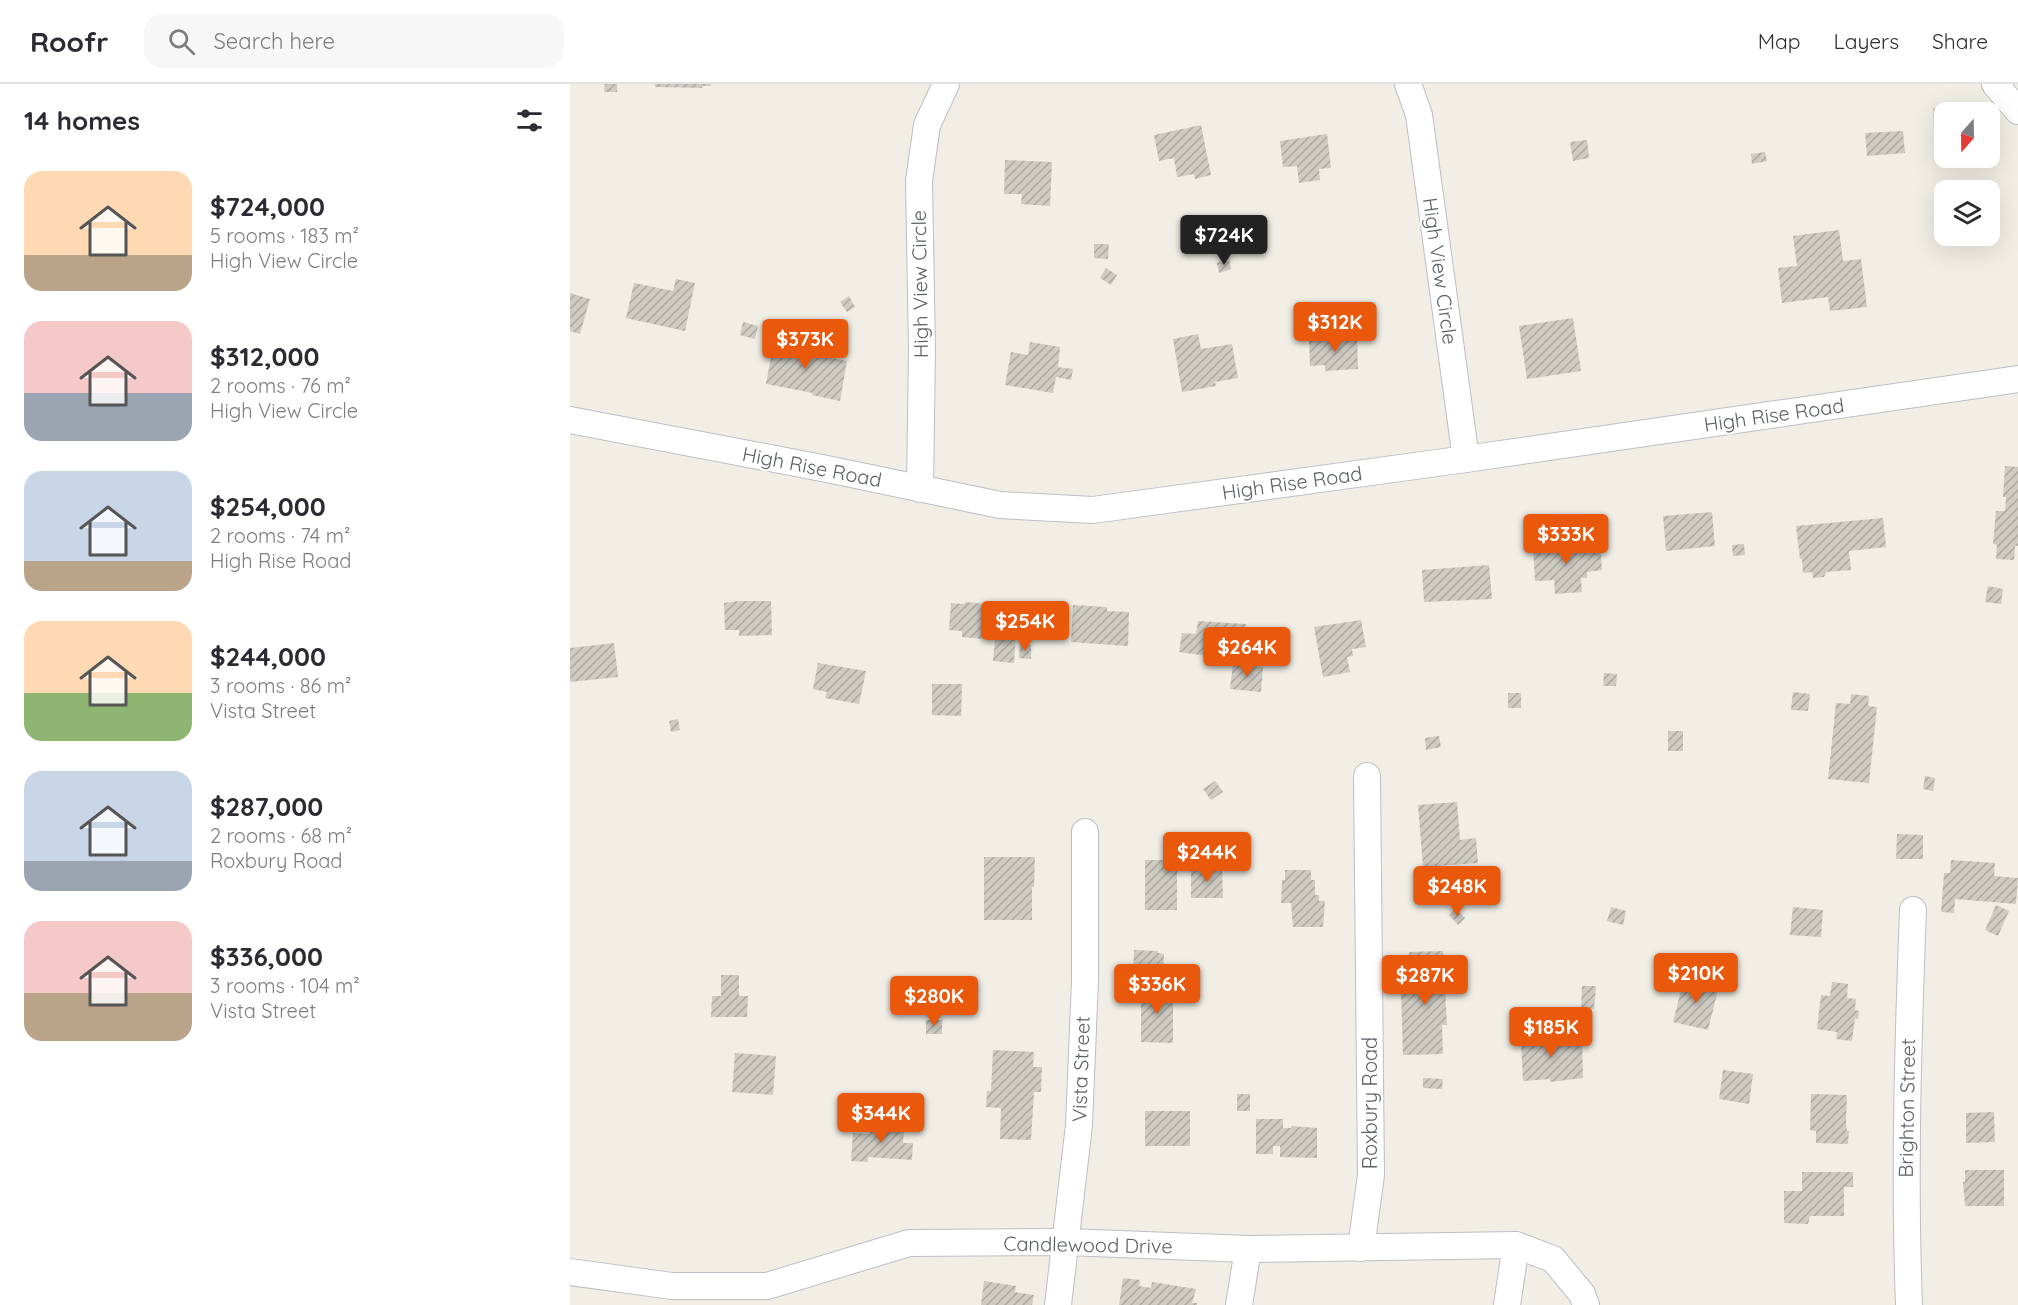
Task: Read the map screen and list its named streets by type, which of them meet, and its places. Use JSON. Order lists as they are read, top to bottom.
{
  "streets": {
    "street": [
      "High View Circle",
      "High Rise Road",
      "Vista Street",
      "Roxbury Road",
      "Brighton Street",
      "Candlewood Drive"
    ]
  },
  "crossings": [
    ["High View Circle", "High Rise Road"],
    ["Vista Street", "Candlewood Drive"],
    ["Roxbury Road", "Candlewood Drive"]
  ],
  "north": "bottom",
  "page": {
    "header": "Roofr",
    "search": "Search here",
    "nav": ["Map", "Layers", "Share"],
    "heading": "14 homes",
    "list": [
      {
        "name": "$724,000",
        "note": "5 rooms · 183 m² · High View Circle"
      },
      {
        "name": "$312,000",
        "note": "2 rooms · 76 m² · High View Circle"
      },
      {
        "name": "$254,000",
        "note": "2 rooms · 74 m² · High Rise Road"
      },
      {
        "name": "$244,000",
        "note": "3 rooms · 86 m² · Vista Street"
      },
      {
        "name": "$287,000",
        "note": "2 rooms · 68 m² · Roxbury Road"
      },
      {
        "name": "$336,000",
        "note": "3 rooms · 104 m² · Vista Street"
      }
    ],
    "price": [
      "$724K",
      "$312K",
      "$373K",
      "$333K",
      "$254K",
      "$264K",
      "$244K",
      "$248K",
      "$210K",
      "$287K",
      "$336K",
      "$280K",
      "$185K",
      "$344K"
    ]
  }
}
